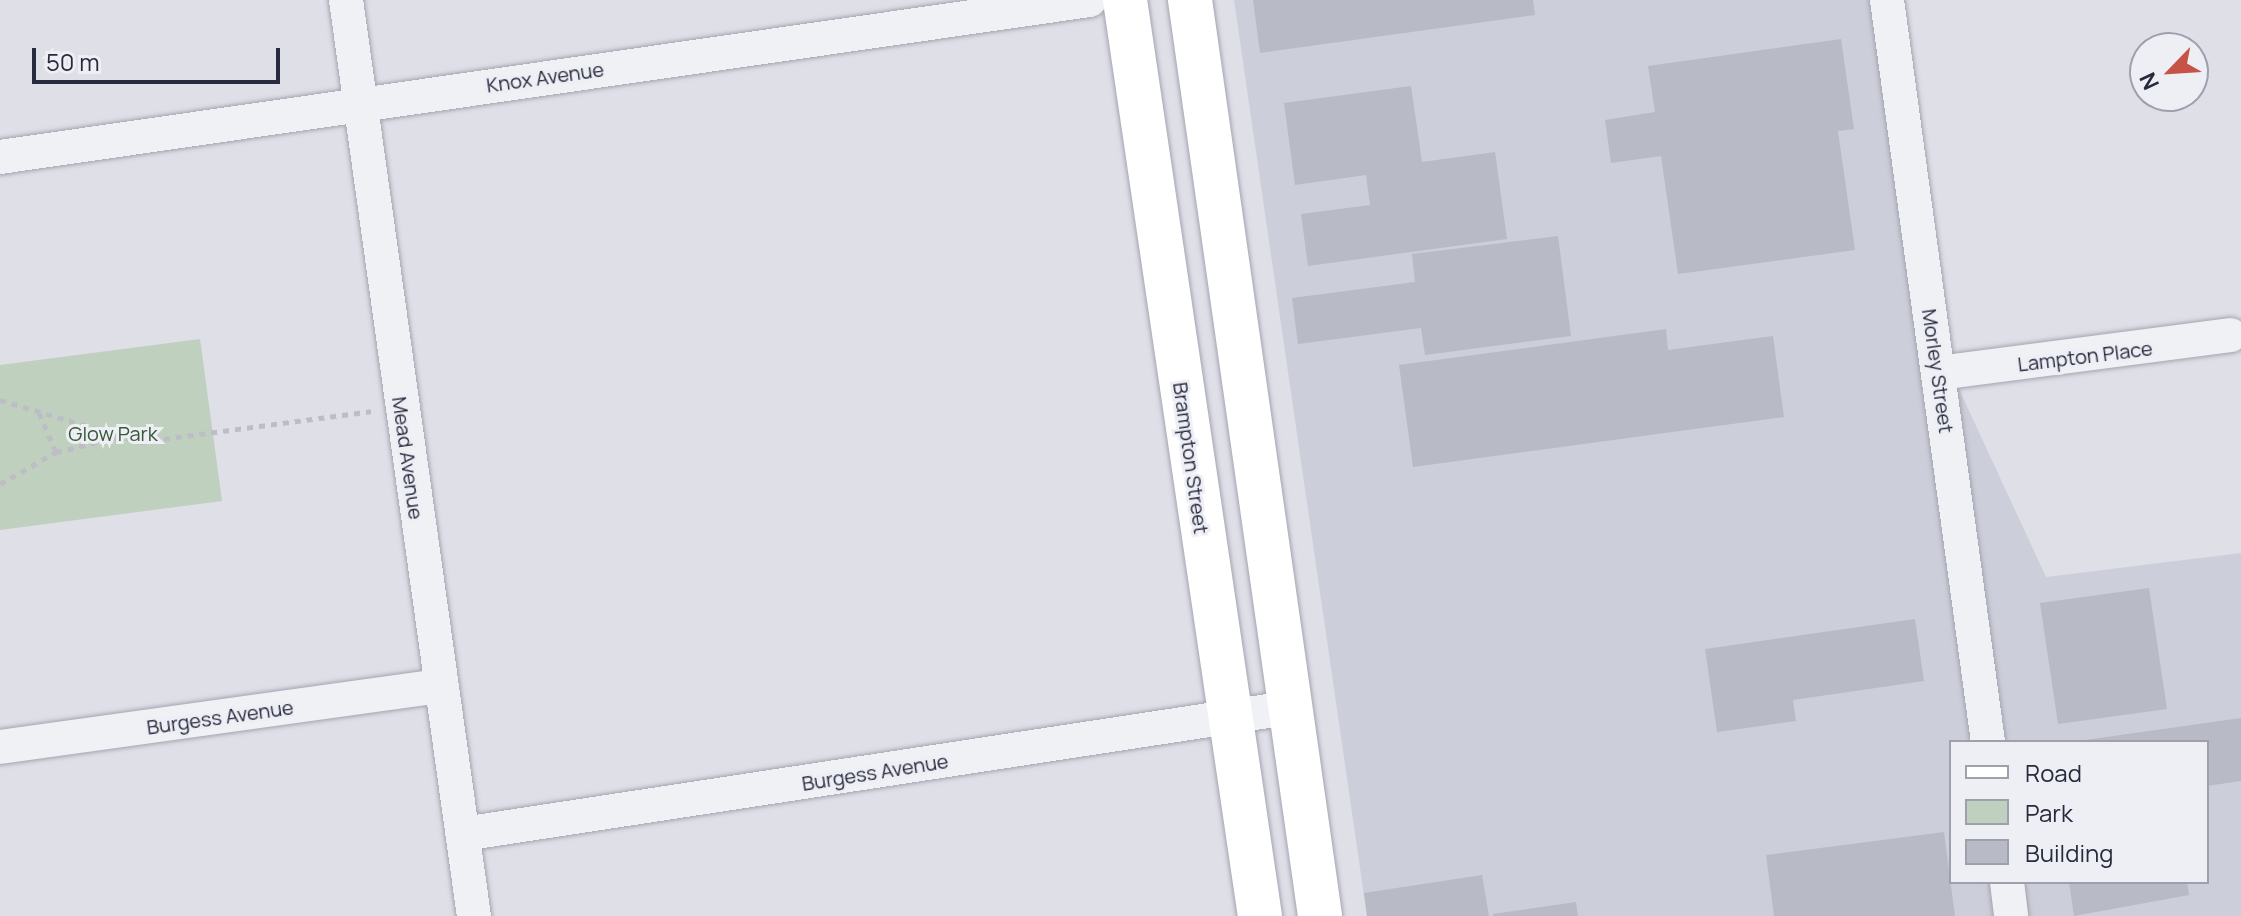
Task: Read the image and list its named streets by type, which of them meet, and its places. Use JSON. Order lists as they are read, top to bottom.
{
  "streets": {
    "street": [
      "Knox Avenue",
      "Lampton Place",
      "Morley Street",
      "Mead Avenue",
      "Brampton Street",
      "Burgess Avenue"
    ]
  },
  "crossings": [
    ["Knox Avenue", "Mead Avenue"],
    ["Lampton Place", "Morley Street"],
    ["Mead Avenue", "Burgess Avenue"],
    ["Brampton Street", "Burgess Avenue"]
  ],
  "parks": ["Glow Park"],
  "legend": ["Road", "Park", "Building"],
  "scale_bar": "50 m",
  "north": "bottom left"
}
